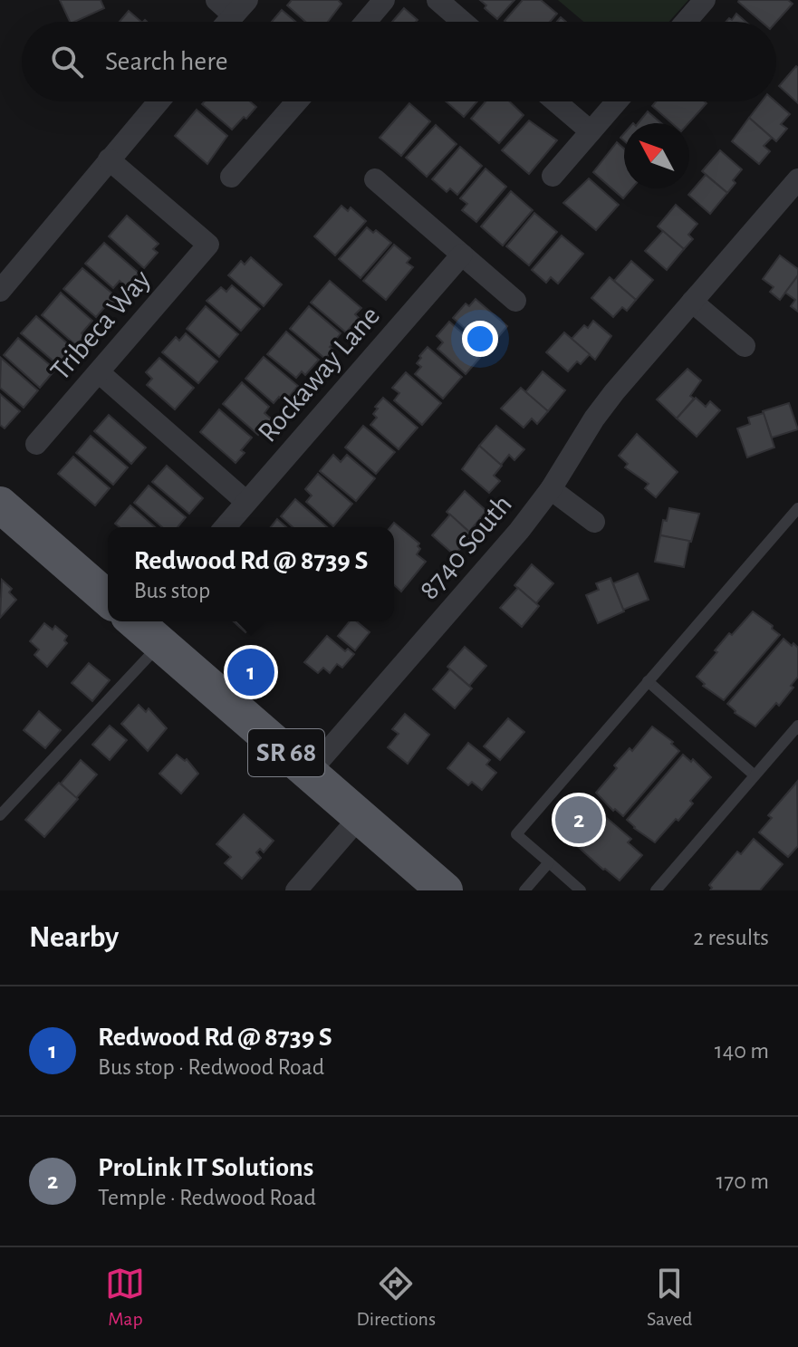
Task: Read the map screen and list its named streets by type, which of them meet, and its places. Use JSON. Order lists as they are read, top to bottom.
{
  "streets": {
    "main road": ["SR 68"],
    "street": ["Tribeca Way", "Rockaway Lane", "8740 South"]
  },
  "crossings": [
    ["8740 South", "SR 68"]
  ],
  "north": "top left",
  "page": {
    "search": "Search here",
    "popup": ["Redwood Rd @ 8739 S", "Bus stop"],
    "pins": ["1", "2"],
    "heading": ["Nearby", "2 results"],
    "list": [
      {
        "mark": "1",
        "name": "Redwood Rd @ 8739 S",
        "note": "Bus stop · Redwood Road",
        "value": "140 m"
      },
      {
        "mark": "2",
        "name": "ProLink IT Solutions",
        "note": "Temple · Redwood Road",
        "value": "170 m"
      }
    ],
    "nav": ["Map", "Directions", "Saved"]
  }
}
